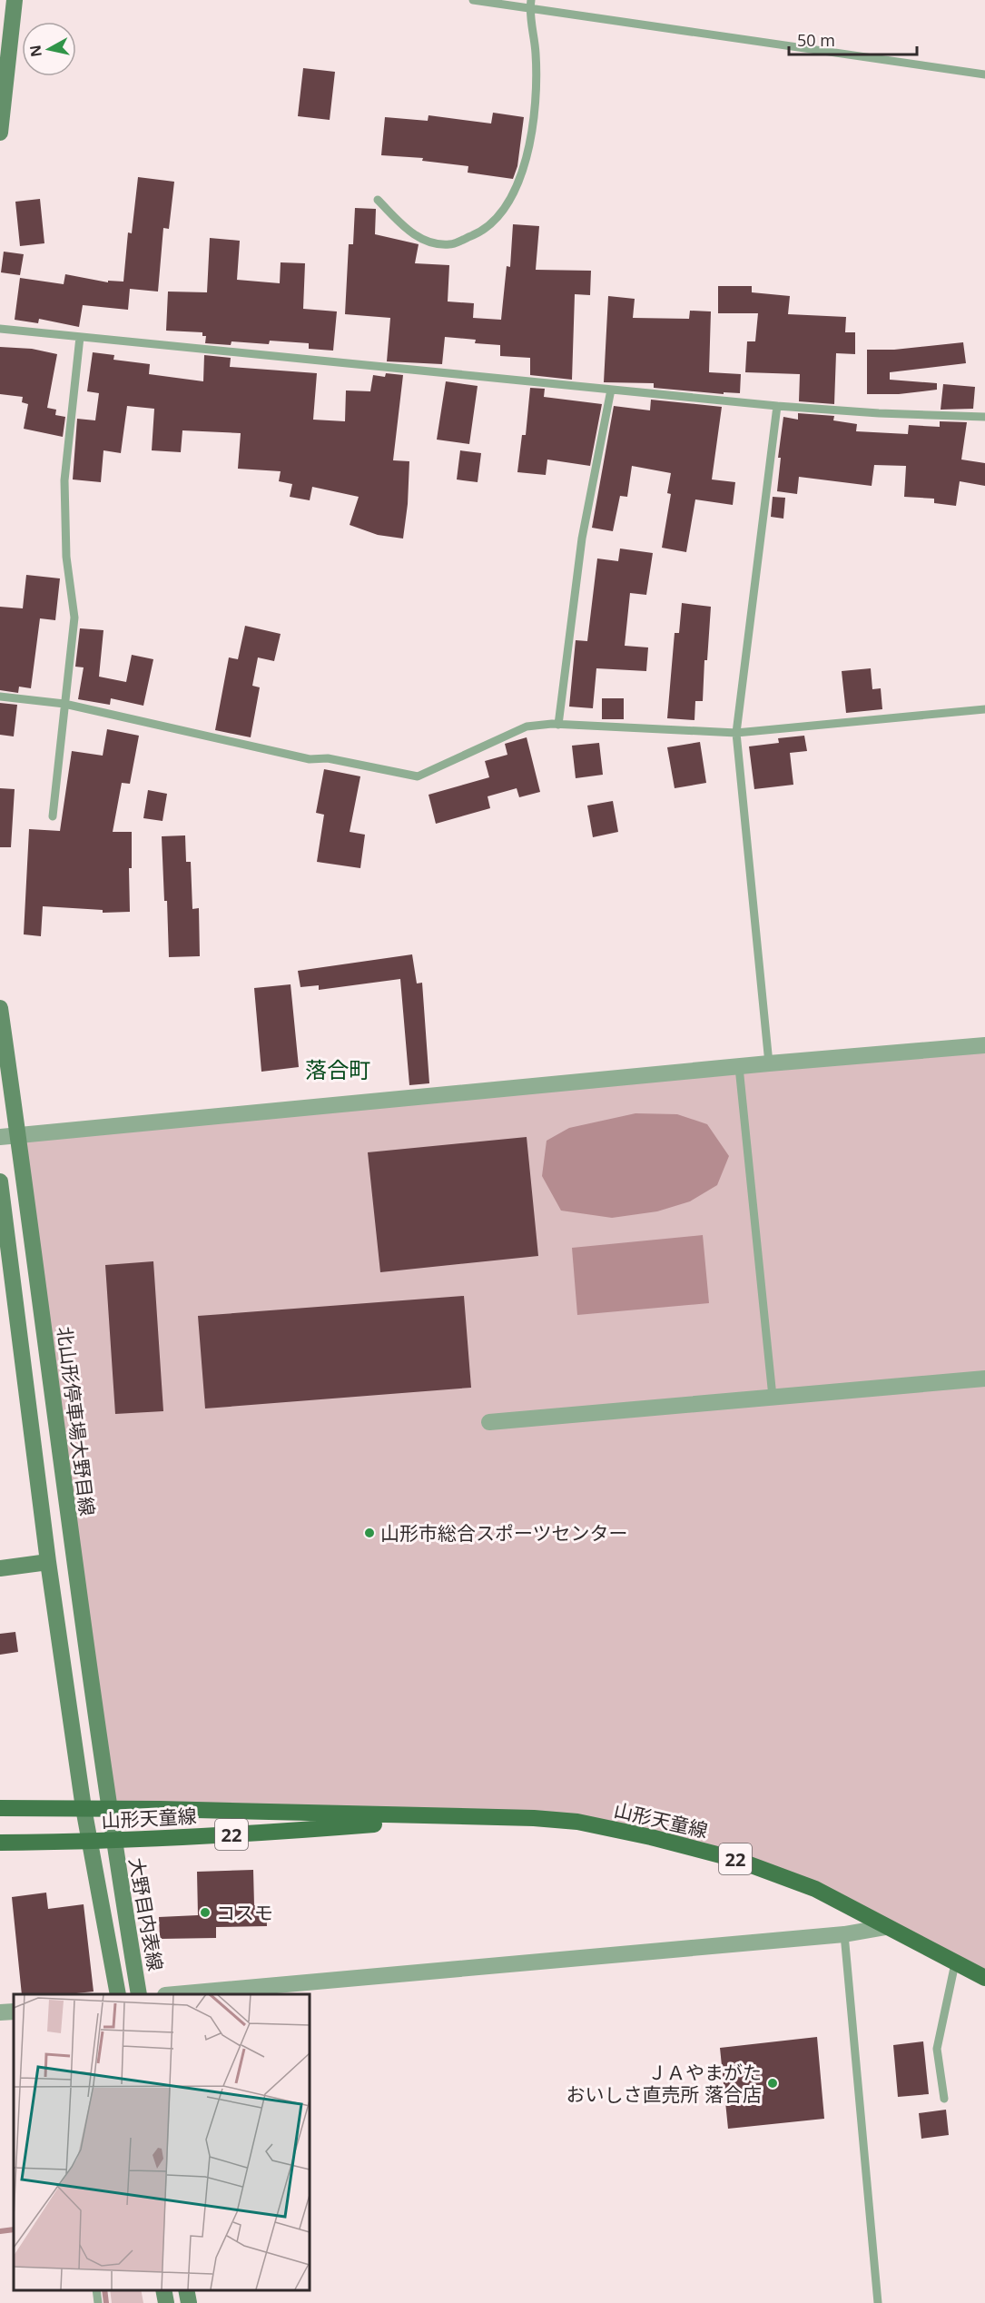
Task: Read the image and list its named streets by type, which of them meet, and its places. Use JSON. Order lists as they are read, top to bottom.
{
  "streets": {
    "main road": [
      "北山形停車場大野目線",
      "山形天童線",
      "22",
      "大野目内表線"
    ]
  },
  "crossings": [
    ["北山形停車場大野目線", "山形天童線"],
    ["北山形停車場大野目線", "大野目内表線"],
    ["山形天童線", "大野目内表線"]
  ],
  "districts": ["落合町"],
  "places": ["山形市総合スポーツセンター", "コスモ", "ＪＡやまがた おいしさ直売所 落合店"],
  "scale_bar": "50 m",
  "north": "left"
}
